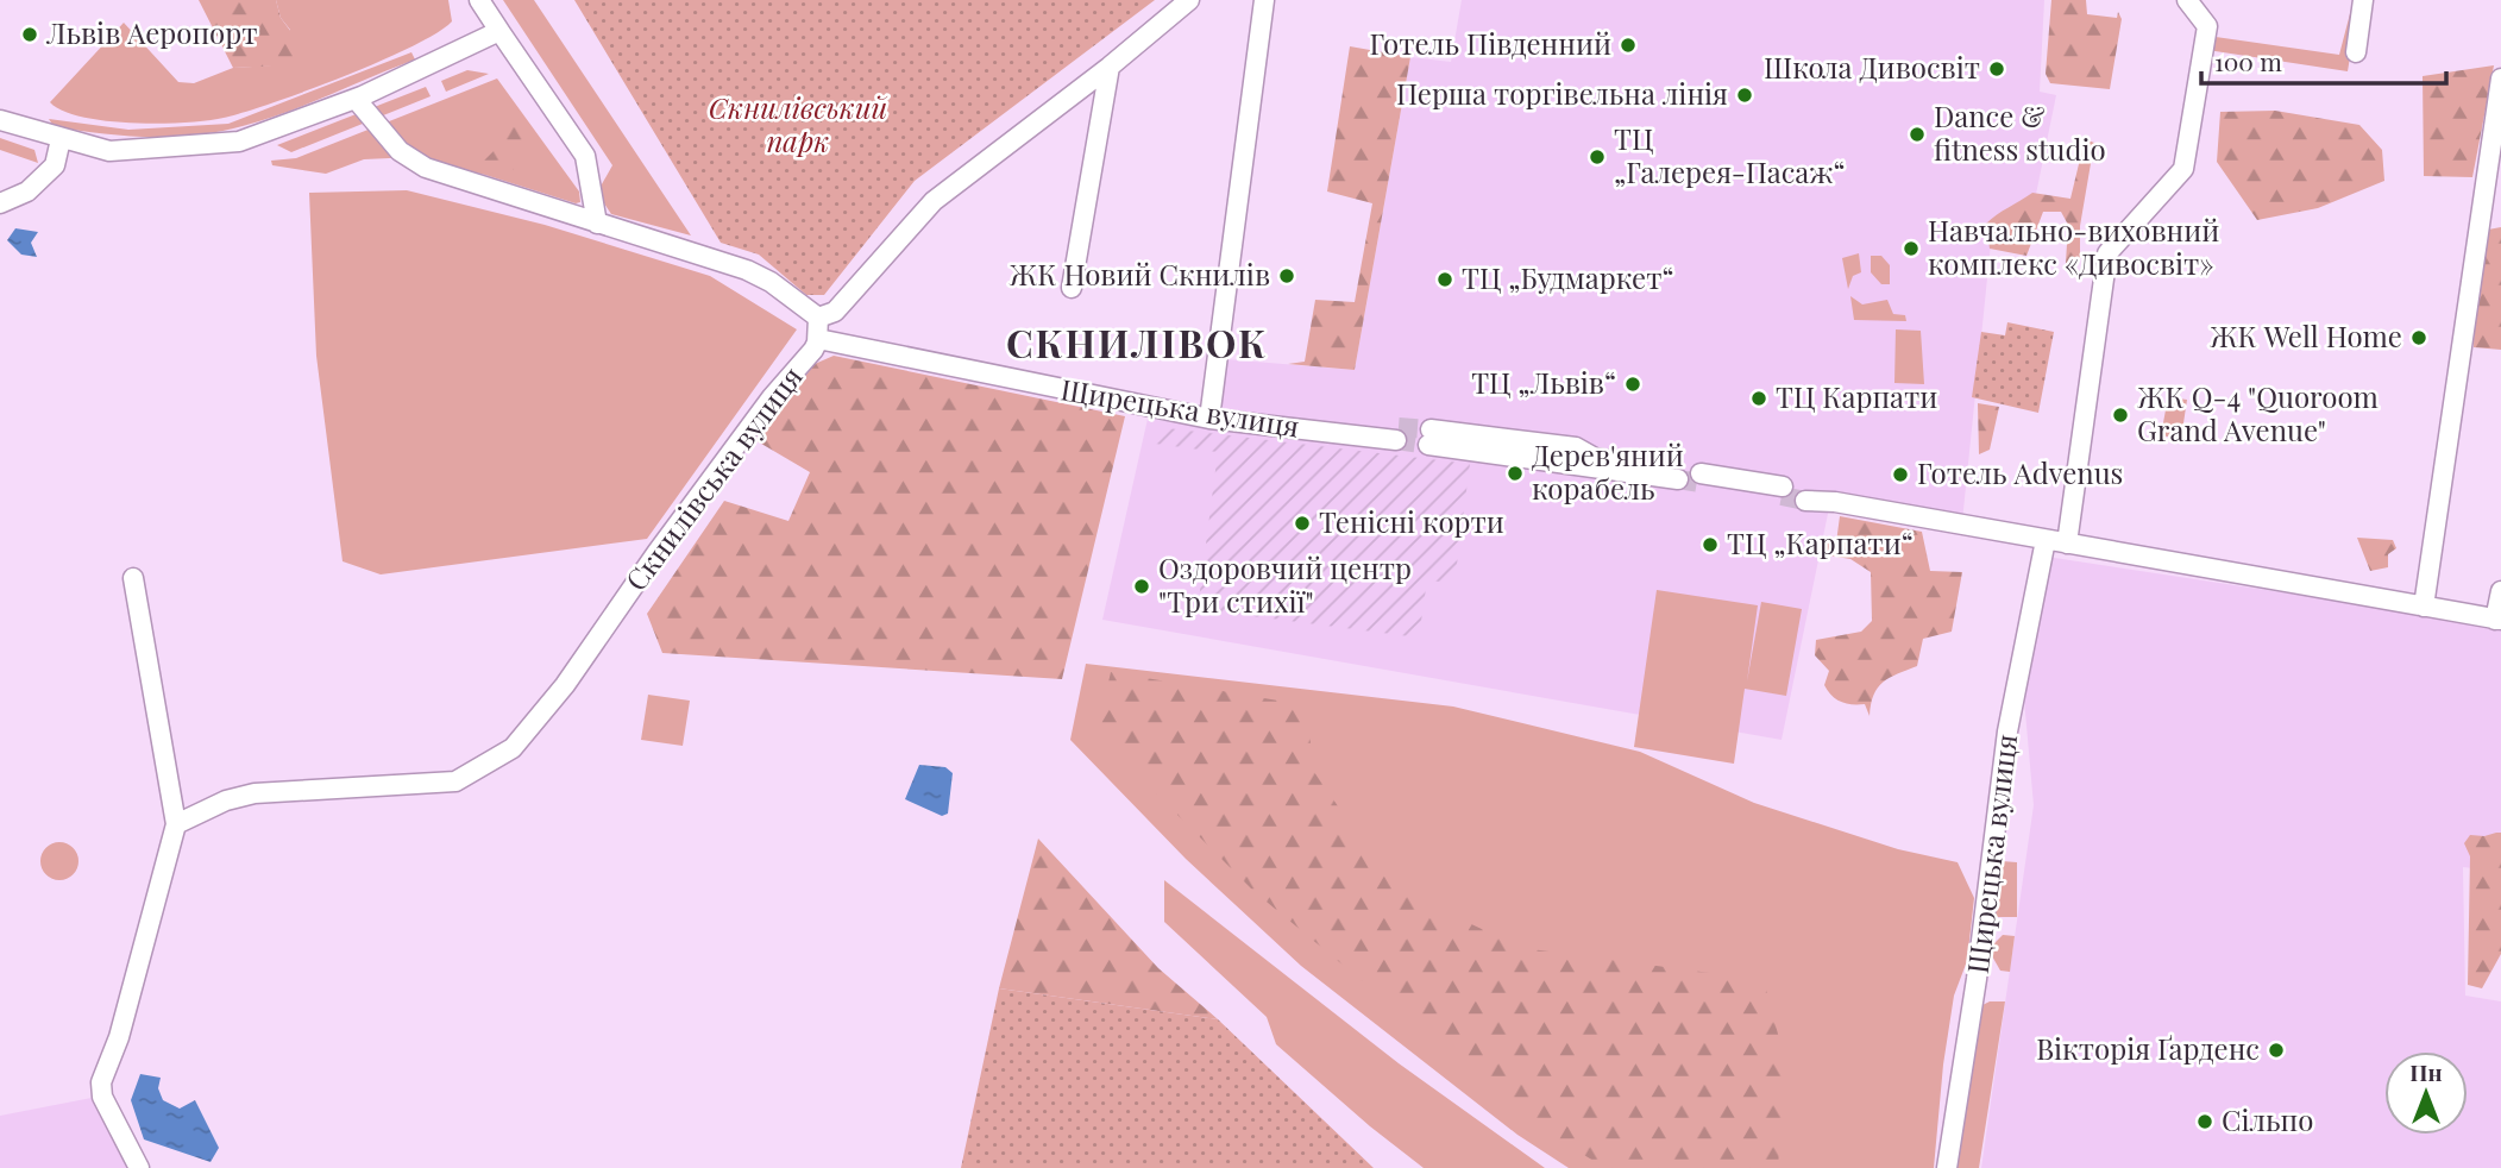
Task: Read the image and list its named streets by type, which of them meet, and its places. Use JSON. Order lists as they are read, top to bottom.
{
  "streets": {
    "street": ["Щирецька вулиця", "Скнилівська вулиця"]
  },
  "crossings": [
    ["Щирецька вулиця", "Скнилівська вулиця"]
  ],
  "districts": ["СКНИЛІВОК"],
  "parks": ["Скнилівський парк"],
  "places": [
    "Львів Аеропорт",
    "Готель Південний",
    "Школа Дивосвіт",
    "Перша торгівельна лінія",
    "Dance & fitness studio",
    "ТЦ „Галерея-Пасаж“",
    "Навчально-виховний комплекс «Дивосвіт»",
    "ЖК Новий Скнилів",
    "ТЦ „Будмаркет“",
    "ЖК Well Home",
    "ТЦ „Львів“",
    "ТЦ Карпати",
    "ЖК Q-4 \"Quoroom Grand Avenue\"",
    "Дерев'яний корабель",
    "Готель Advenus",
    "Тенісні корти",
    "ТЦ „Карпати“",
    "Оздоровчий центр \"Три стихії\"",
    "Вікторія Ґарденс",
    "Сільпо"
  ],
  "scale_bar": "100 m",
  "north": "top"
}
